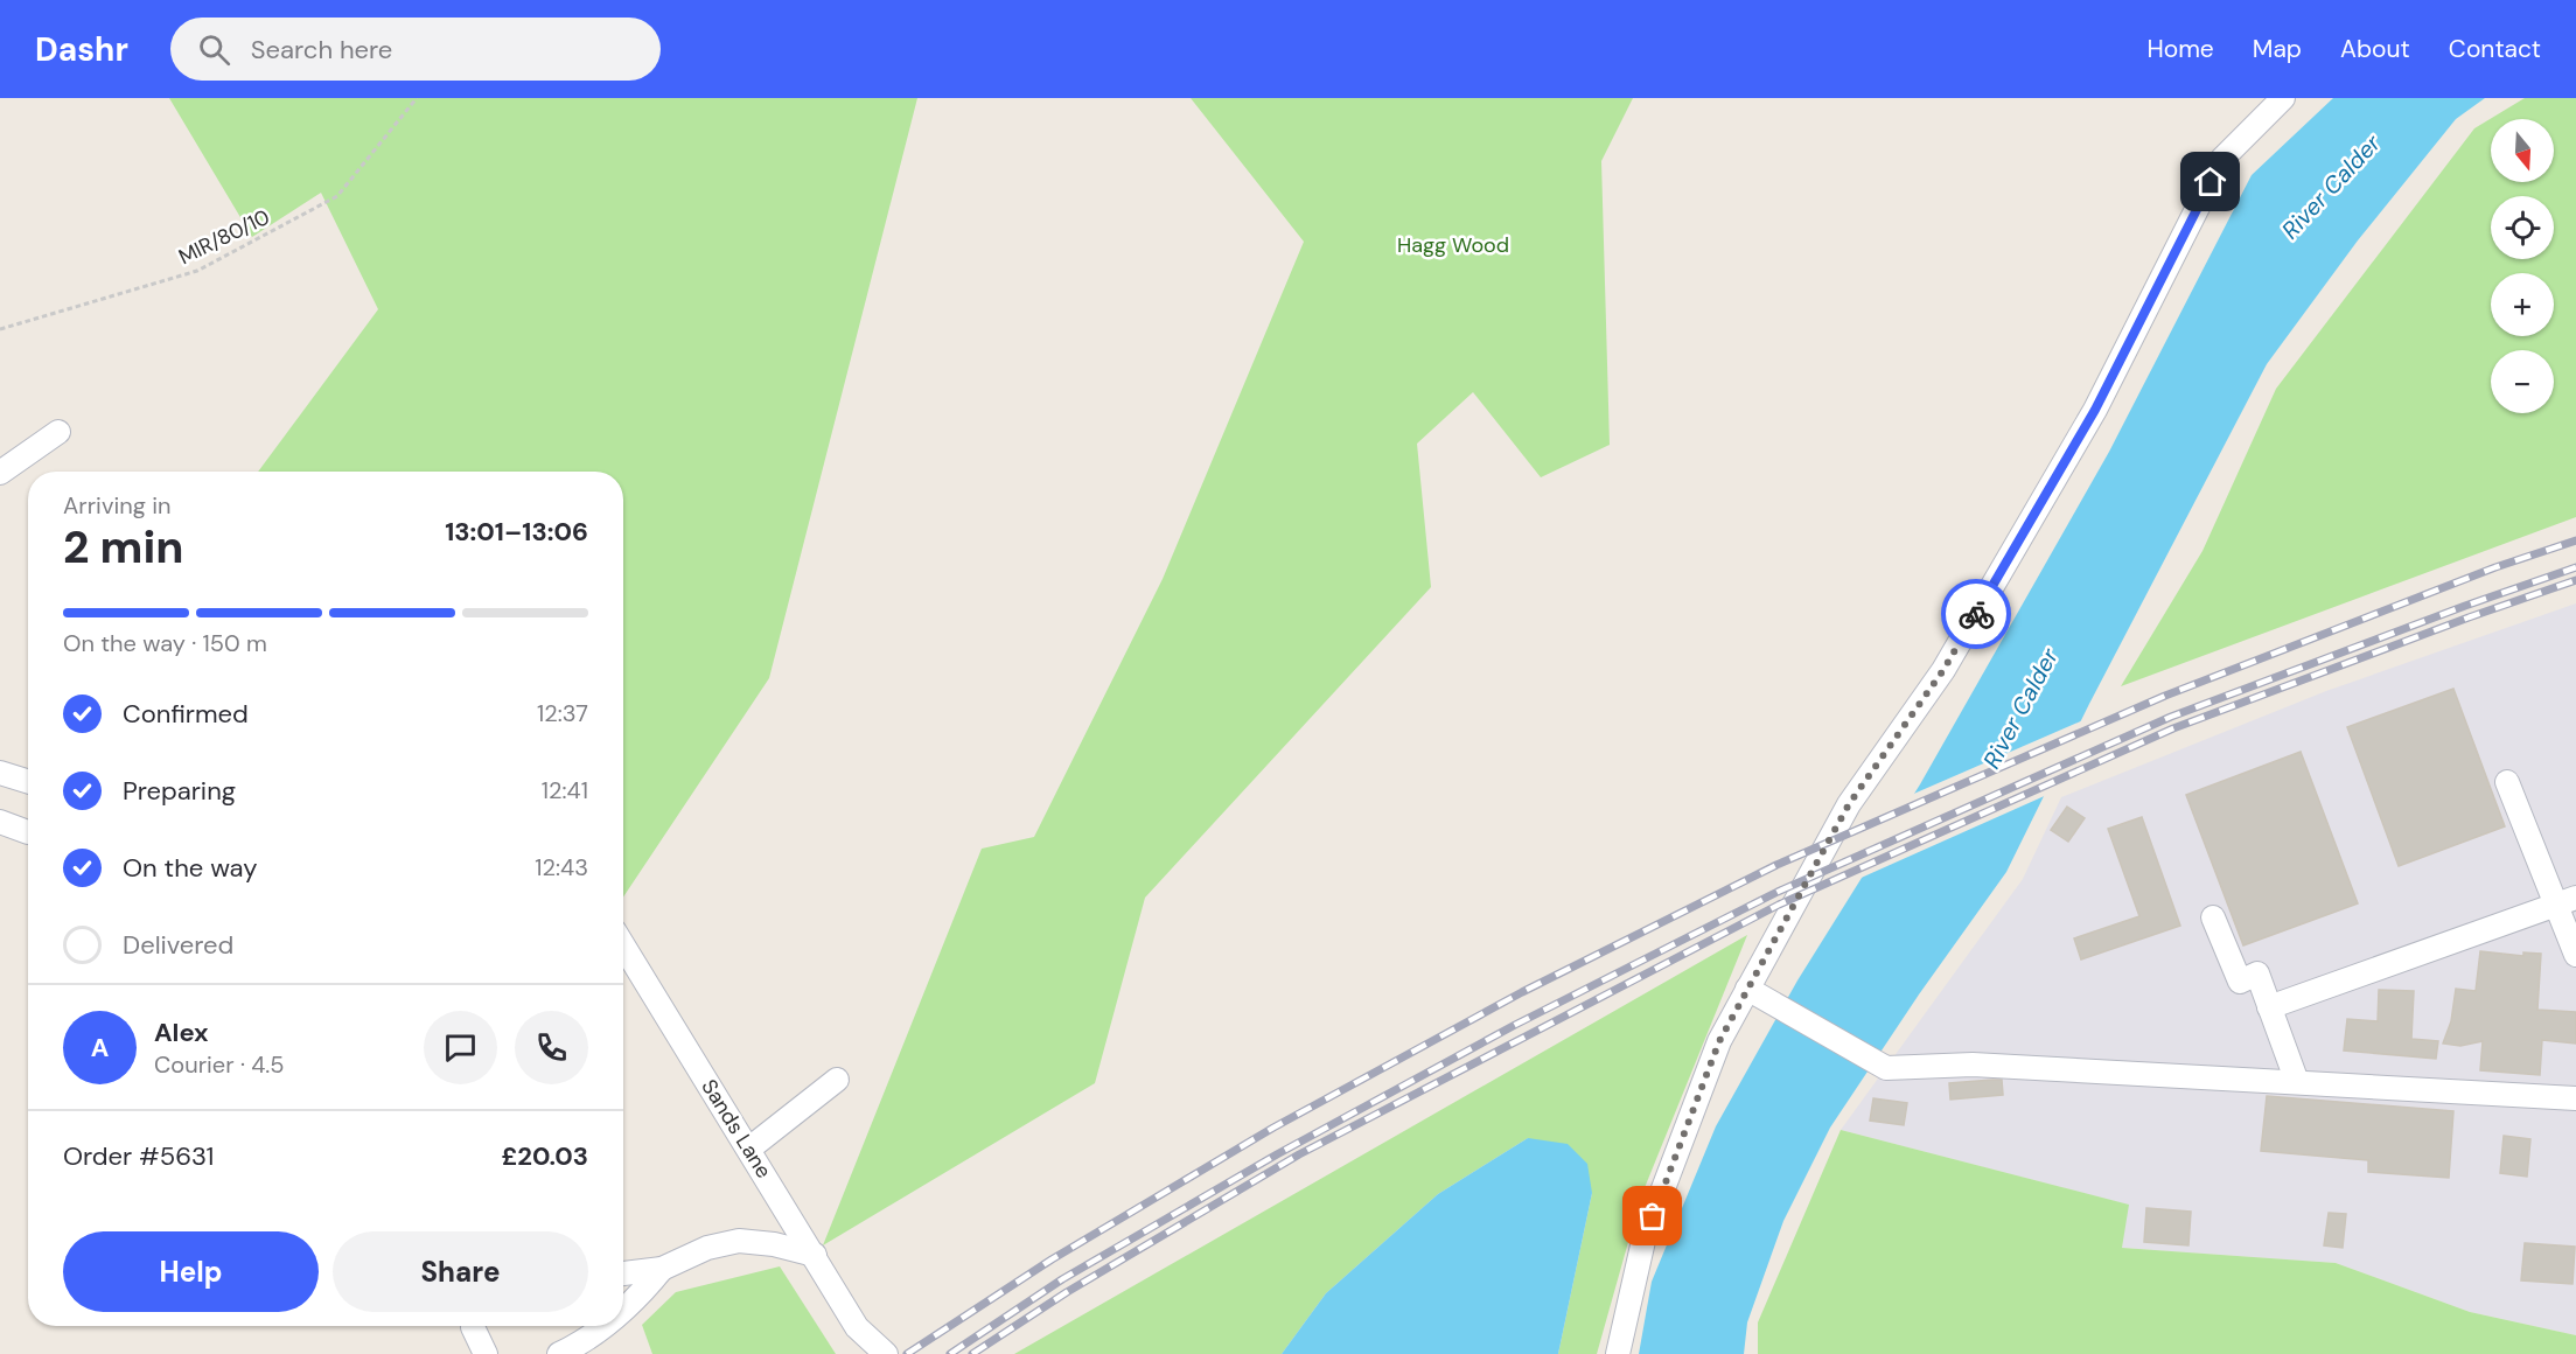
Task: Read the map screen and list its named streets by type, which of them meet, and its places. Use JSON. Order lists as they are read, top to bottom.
{
  "streets": {
    "street": ["Sands Lane"],
    "path": ["MIR/80/10"]
  },
  "water": ["River Calder"],
  "parks": ["Hagg Wood"],
  "north": "bottom",
  "page": {
    "header": "Dashr",
    "search": "Search here",
    "nav": [
      "Home",
      "Map",
      "About",
      "Contact"
    ],
    "map_buttons": ["+", "−"],
    "heading": ["2 min", "Arriving in", "13:01–13:06"],
    "panel": [
      "Alex",
      "Courier · 4.5",
      "Order #5631",
      "£20.03"
    ],
    "bar": "On the way · 150 m",
    "list": [
      ["Confirmed", "12:37"],
      ["Preparing", "12:41"],
      ["On the way", "12:43"],
      "Delivered"
    ],
    "round": "A",
    "buttons": ["Help", "Share"]
  }
}
